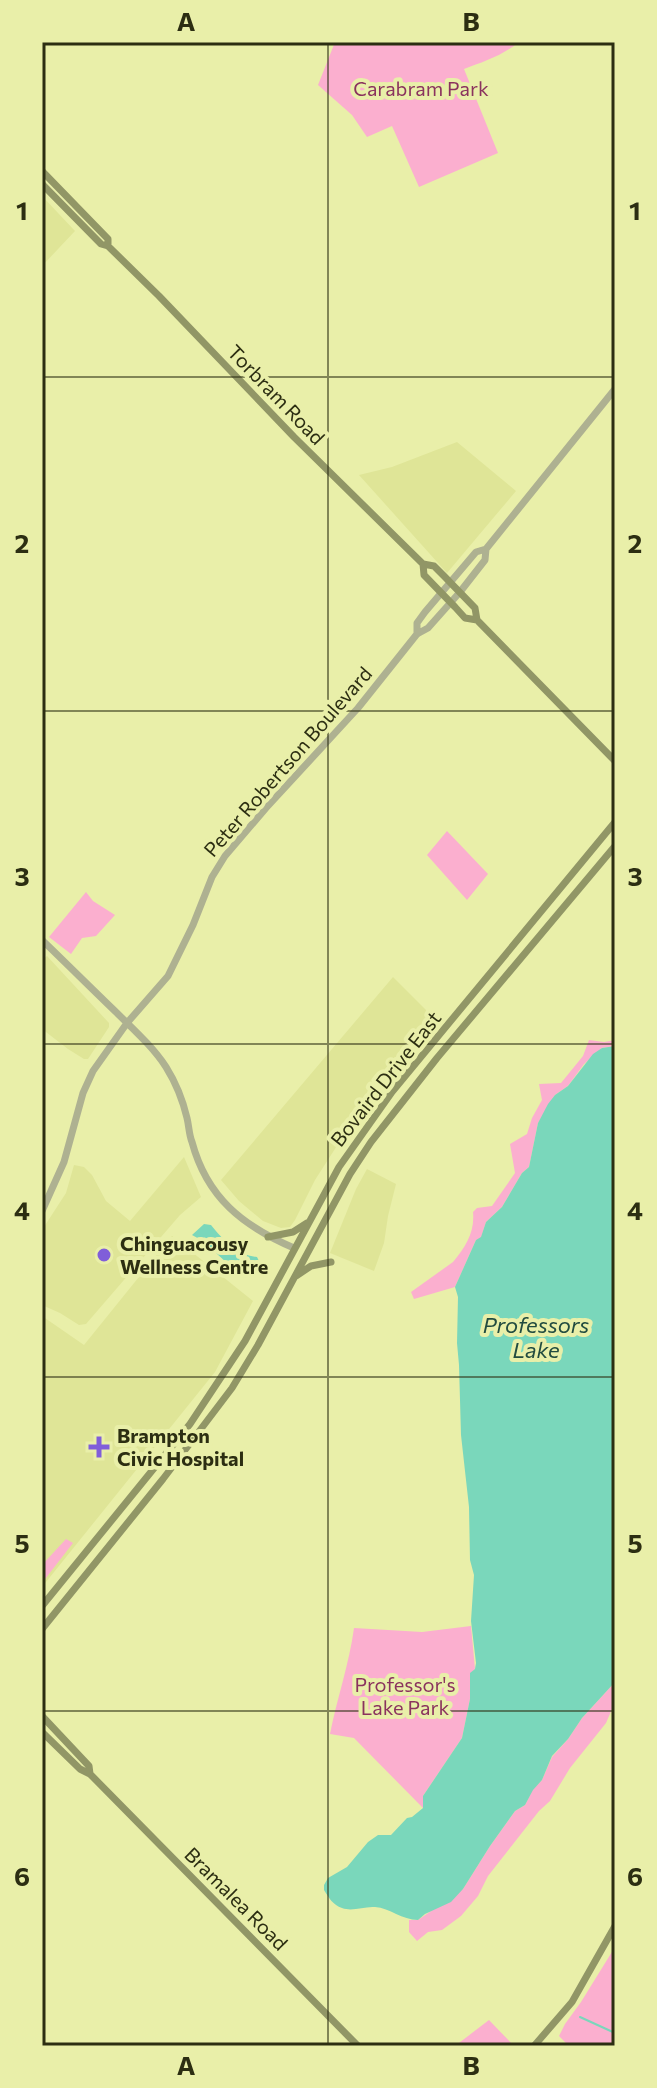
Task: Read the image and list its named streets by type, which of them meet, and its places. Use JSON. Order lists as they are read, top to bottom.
{
  "streets": {
    "main road": ["Torbram Road", "Bovaird Drive East", "Bramalea Road"],
    "street": ["Peter Robertson Boulevard"]
  },
  "crossings": [
    ["Torbram Road", "Peter Robertson Boulevard"]
  ],
  "water": ["Professors Lake"],
  "parks": ["Carabram Park", "Professor's Lake Park"],
  "places": {
    "other": ["Chinguacousy Wellness Centre"],
    "health": ["Brampton Civic Hospital"]
  },
  "grid": {
    "columns": ["A", "B"],
    "rows": [
      "1",
      "2",
      "3",
      "4",
      "5",
      "6"
    ]
  }
}
